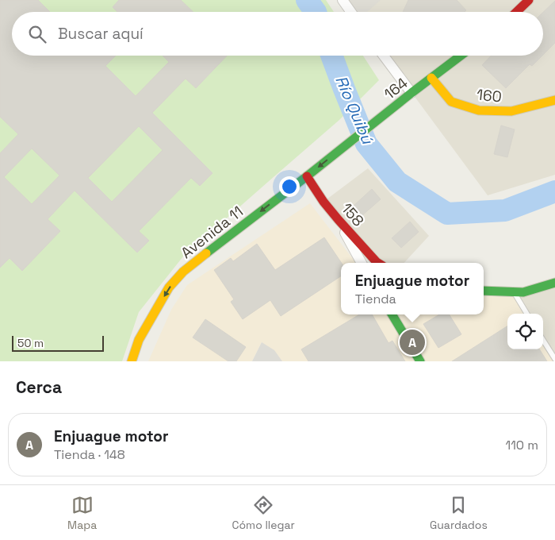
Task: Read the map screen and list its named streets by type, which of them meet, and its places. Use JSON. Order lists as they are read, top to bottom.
{
  "streets": {
    "street": [
      "164",
      "160",
      "158",
      "Avenida 11"
    ]
  },
  "crossings": [
    ["164", "160"],
    ["164", "Avenida 11"],
    ["158", "Avenida 11"]
  ],
  "one_way": ["Avenida 11"],
  "water": ["Río Quibú"],
  "scale_bar": "50 m",
  "page": {
    "search": "Buscar aquí",
    "popup": ["Enjuague motor", "Tienda"],
    "pins": "A",
    "scale": "50 m",
    "heading": "Cerca",
    "list": [
      {
        "mark": "A",
        "name": "Enjuague motor",
        "note": "Tienda · 148",
        "value": "110 m"
      }
    ],
    "nav": ["Mapa", "Cómo llegar", "Guardados"]
  }
}
